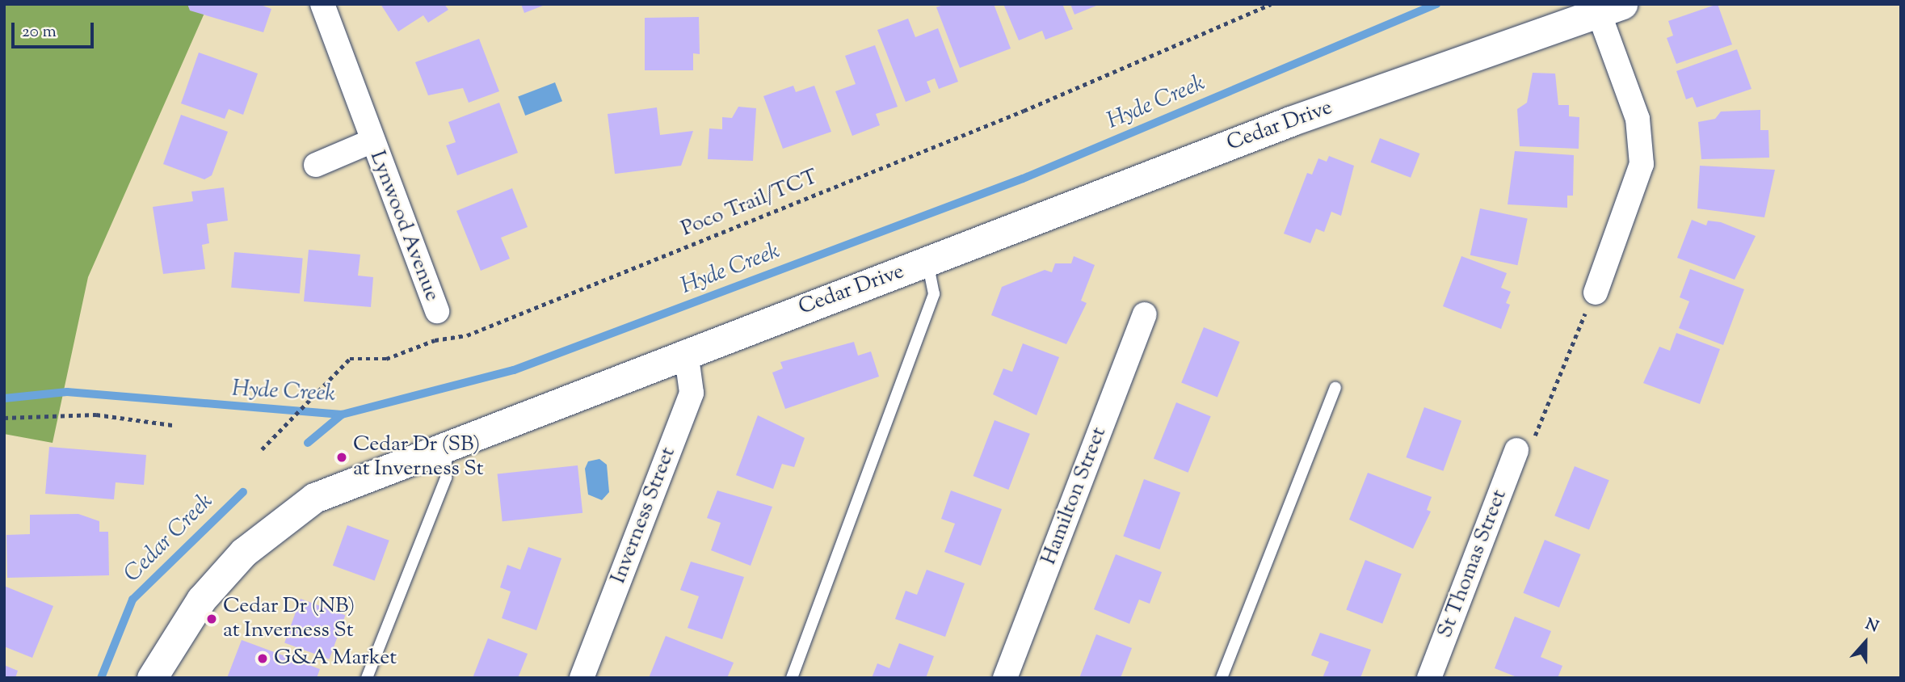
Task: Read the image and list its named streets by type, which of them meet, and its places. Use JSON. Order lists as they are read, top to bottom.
{
  "streets": {
    "street": [
      "Cedar Drive",
      "Lynwood Avenue",
      "Hamilton Street",
      "Inverness Street",
      "St Thomas Street"
    ],
    "path": ["Poco Trail/TCT"]
  },
  "crossings": [
    ["Cedar Drive", "Inverness Street"]
  ],
  "water": ["Hyde Creek", "Cedar Creek"],
  "places": ["Cedar Dr (SB) at Inverness St", "Cedar Dr (NB) at Inverness St", "G&A Market"],
  "scale_bar": "20 m",
  "north": "top"
}
